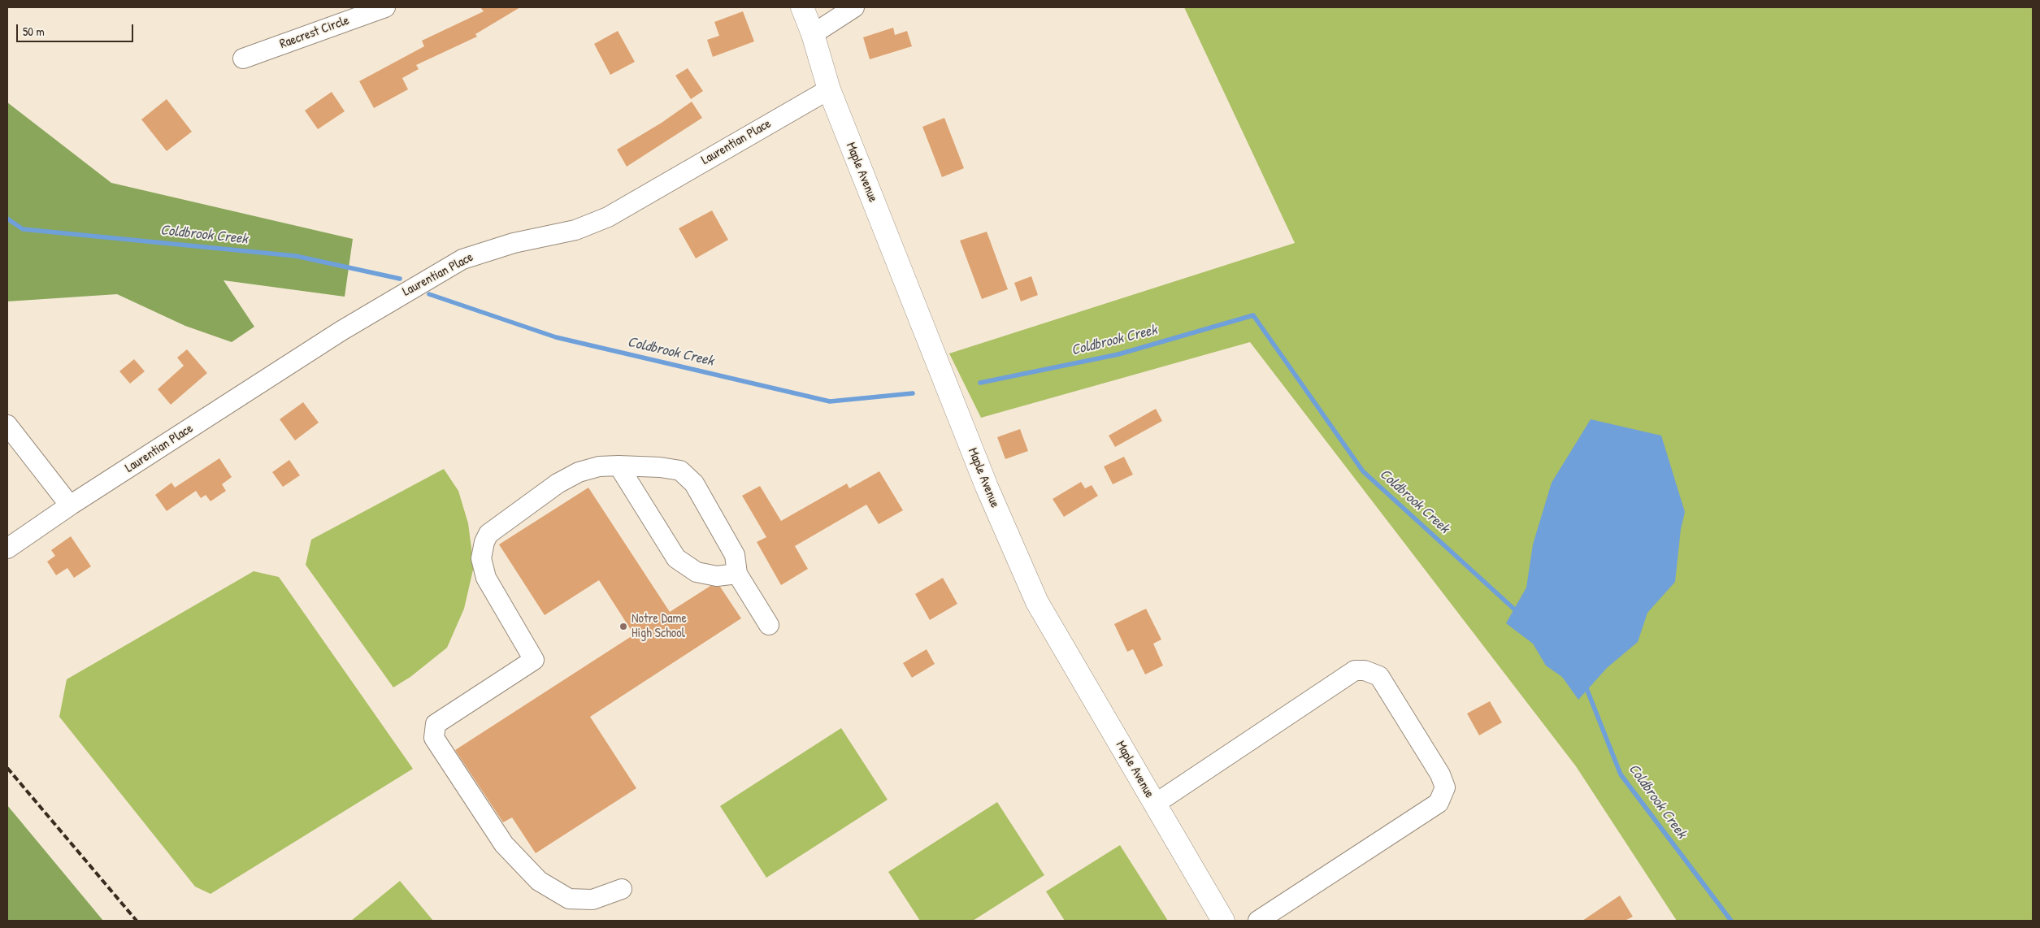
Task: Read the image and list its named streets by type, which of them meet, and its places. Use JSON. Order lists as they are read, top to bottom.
{
  "streets": {
    "main road": ["Maple Avenue"],
    "street": ["Raecrest Circle", "Laurentian Place"]
  },
  "crossings": [
    ["Laurentian Place", "Maple Avenue"]
  ],
  "water": ["Coldbrook Creek"],
  "places": ["Notre Dame High School"],
  "scale_bar": "50 m"
}
